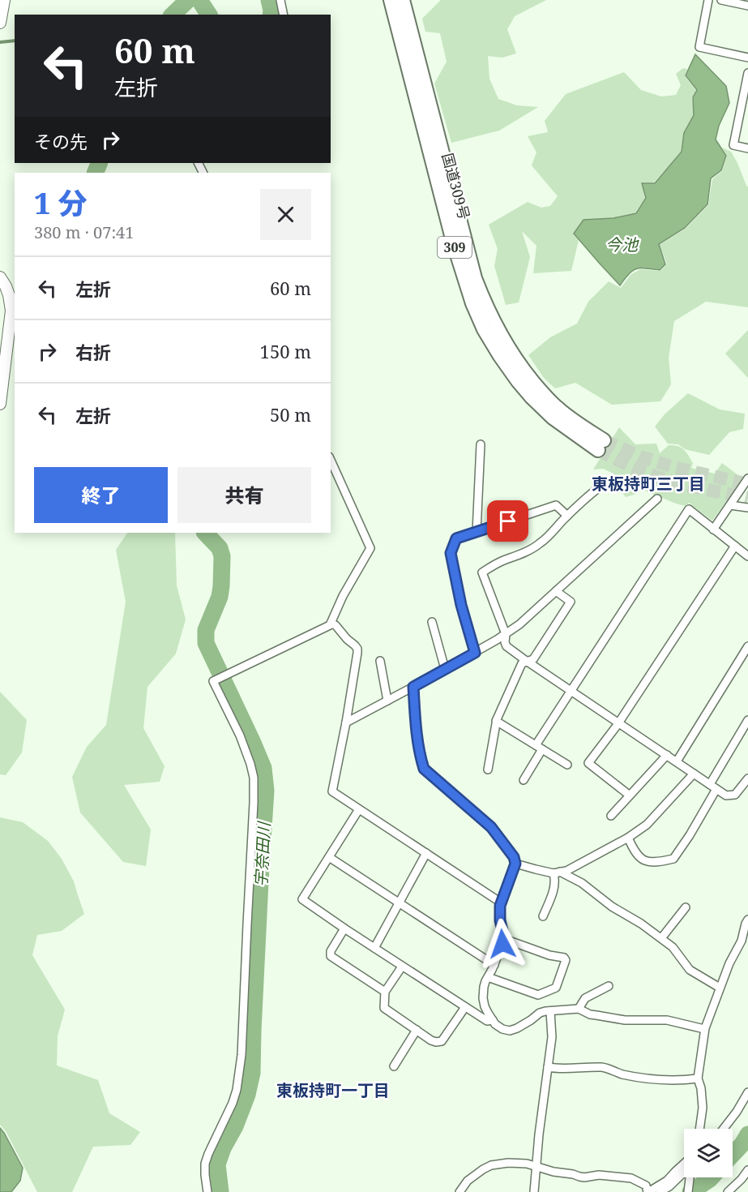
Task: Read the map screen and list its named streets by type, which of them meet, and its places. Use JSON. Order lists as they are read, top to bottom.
{
  "streets": {
    "highway": ["国道309号", "309"]
  },
  "districts": ["東板持町三丁目", "東板持町一丁目"],
  "water": ["今池", "宇奈田川"],
  "page": {
    "turn": ["60 m", "左折"],
    "then": "その先",
    "heading": ["1 分", "380 m · 07:41"],
    "list": [
      {
        "name": "左折",
        "value": "60 m"
      },
      {
        "name": "右折",
        "value": "150 m"
      },
      {
        "name": "左折",
        "value": "50 m"
      }
    ],
    "buttons": ["終了", "共有"]
  }
}
